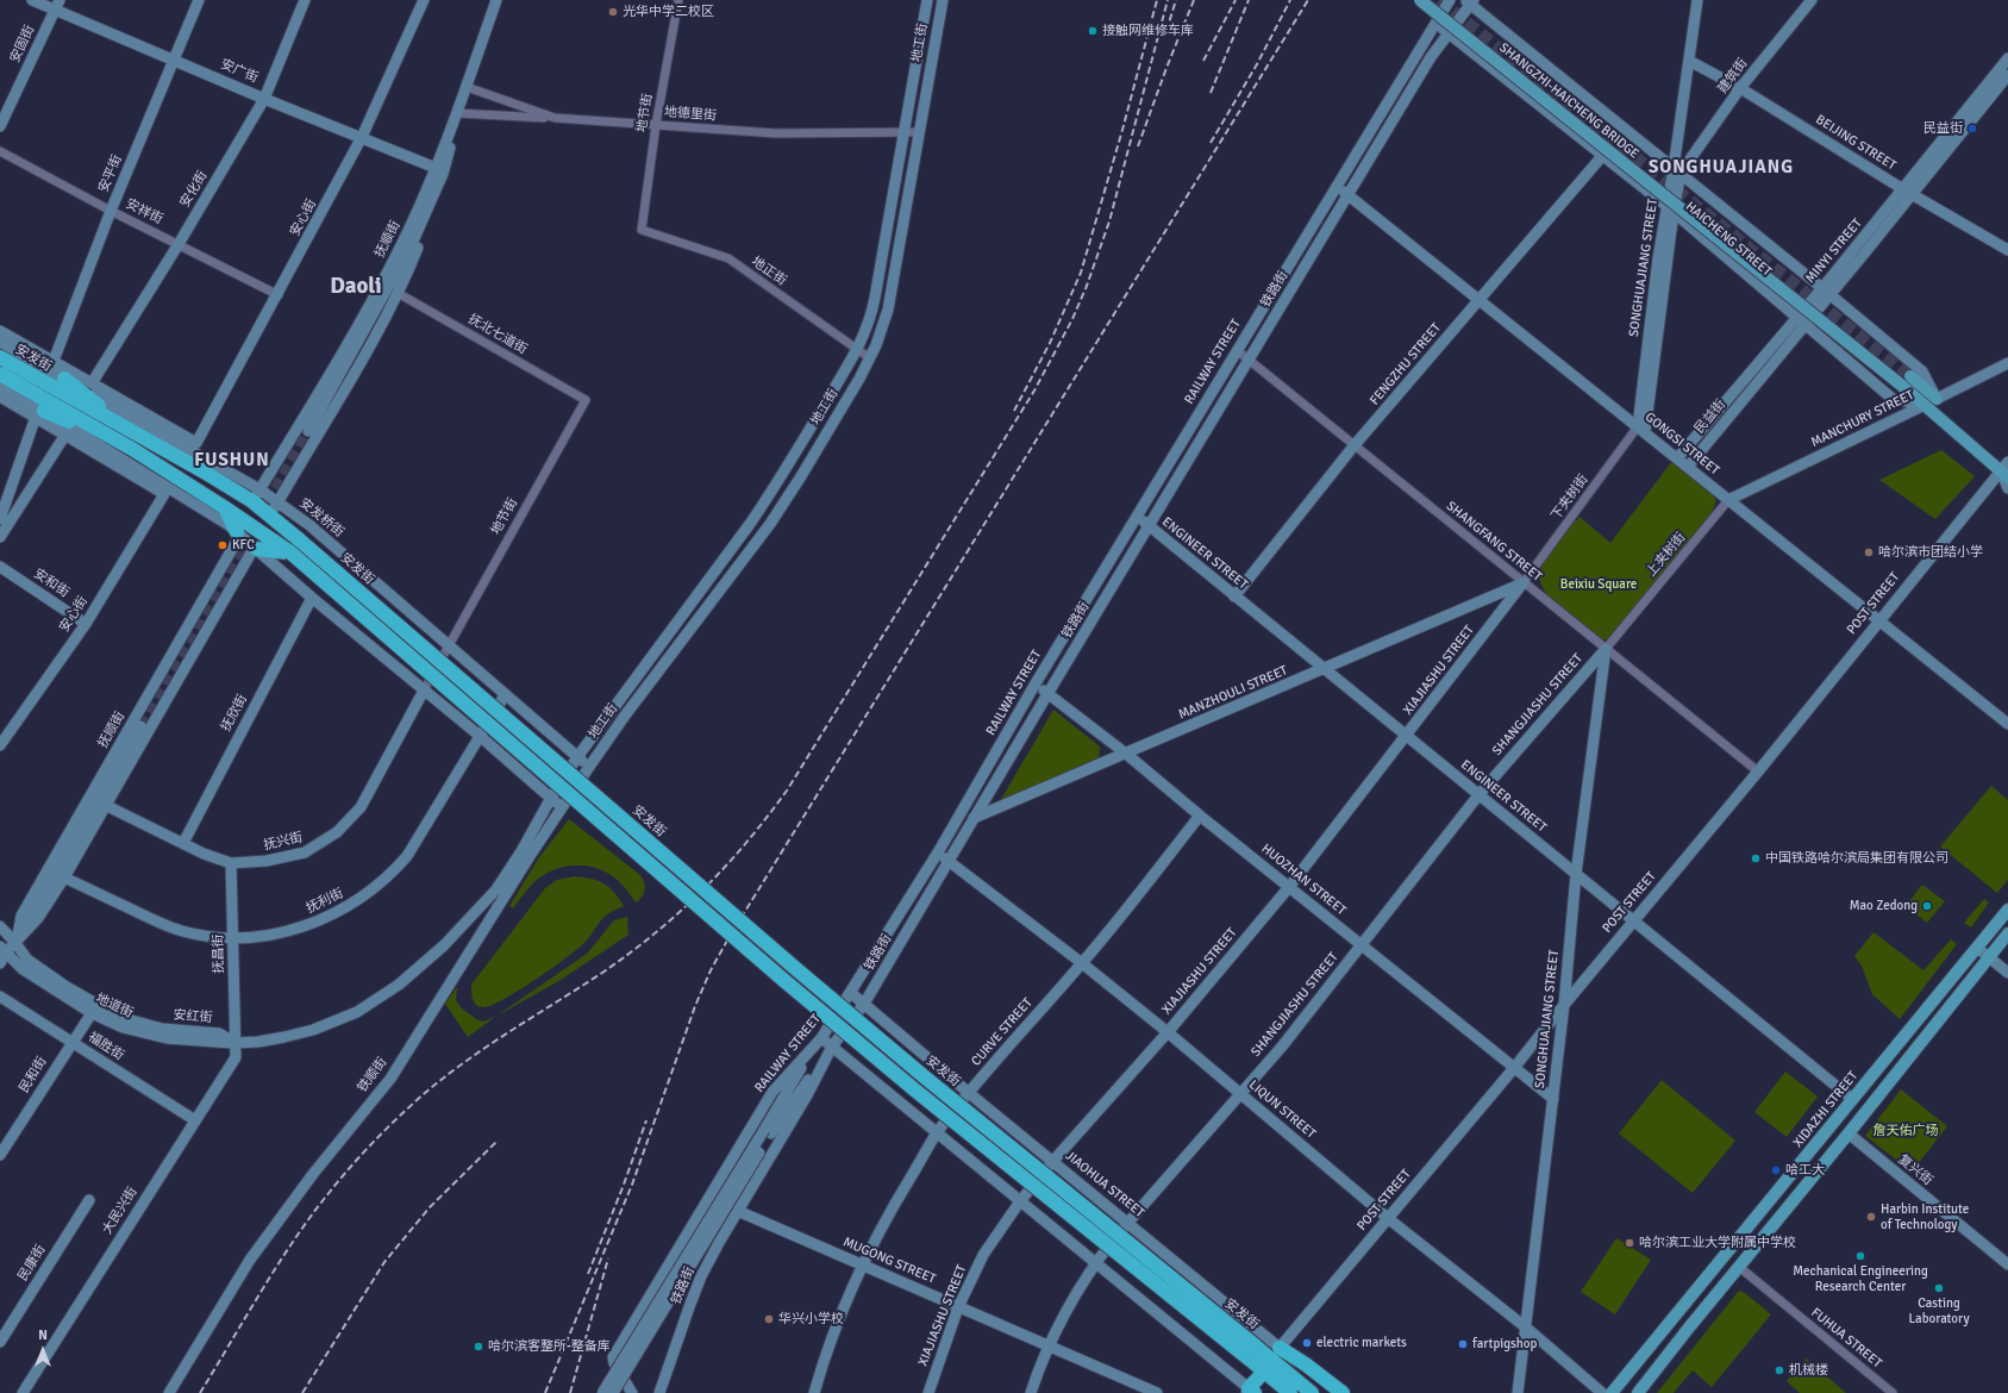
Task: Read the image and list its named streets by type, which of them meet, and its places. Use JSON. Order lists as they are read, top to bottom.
{
  "streets": {
    "highway": ["安发街", "JIAOHUA STREET"],
    "main road": ["SHANGZHI-HAICHENG BRIDGE", "XIDAZHI STREET"],
    "street": [
      "地工街",
      "安固街",
      "安广街",
      "建筑街",
      "地节街",
      "地德里街",
      "BEIJING STREET",
      "安平街",
      "安化街",
      "安祥街",
      "安心街",
      "抚顺街",
      "HAICHENG STREET",
      "MINYI STREET",
      "SONGHUAJIANG STREET",
      "地正街",
      "铁路街",
      "抚北七道街",
      "RAILWAY STREET",
      "FENGZHU STREET",
      "民益街",
      "MANCHURY STREET",
      "GONGSI STREET",
      "下夹树街",
      "安发桥街",
      "SHANGFANG STREET",
      "ENGINEER STREET",
      "上夹树街",
      "安和街",
      "POST STREET",
      "XIAJIASHU STREET",
      "MANZHOULI STREET",
      "SHANGJIASHU STREET",
      "抚欣街",
      "抚兴街",
      "HUOZHAN STREET",
      "抚利街",
      "抚昌街",
      "地道街",
      "安红街",
      "CURVE STREET",
      "福胜街",
      "民和街",
      "铁顺街",
      "LIQUN STREET",
      "复兴街",
      "大民兴街",
      "MUGONG STREET",
      "民康街",
      "FUHUA STREET"
    ]
  },
  "crossings": [
    ["地工街", "地德里街"],
    ["地工街", "地正街"],
    ["地工街", "安发桥街"],
    ["地工街", "铁顺街"],
    ["安固街", "安广街"],
    ["安广街", "安平街"],
    ["安广街", "安化街"],
    ["安广街", "安心街"],
    ["安广街", "抚顺街"],
    ["建筑街", "BEIJING STREET"],
    ["建筑街", "HAICHENG STREET"],
    ["建筑街", "SONGHUAJIANG STREET"],
    ["SHANGZHI-HAICHENG BRIDGE", "HAICHENG STREET"],
    ["SHANGZHI-HAICHENG BRIDGE", "MANCHURY STREET"],
    ["地节街", "地德里街"],
    ["地节街", "地正街"],
    ["地节街", "抚北七道街"],
    ["地节街", "安发桥街"],
    ["地节街", "抚兴街"],
    ["BEIJING STREET", "MINYI STREET"],
    ["BEIJING STREET", "SONGHUAJIANG STREET"],
    ["安平街", "安祥街"],
    ["安平街", "安发街"],
    ["安化街", "安祥街"],
    ["安化街", "安发街"],
    ["安祥街", "安心街"],
    ["安心街", "安发街"],
    ["安心街", "安和街"],
    ["抚顺街", "抚北七道街"],
    ["抚顺街", "安发街"],
    ["抚顺街", "安发桥街"],
    ["抚顺街", "安红街"],
    ["HAICHENG STREET", "MINYI STREET"],
    ["HAICHENG STREET", "SONGHUAJIANG STREET"],
    ["HAICHENG STREET", "铁路街"],
    ["HAICHENG STREET", "RAILWAY STREET"],
    ["HAICHENG STREET", "FENGZHU STREET"],
    ["HAICHENG STREET", "民益街"],
    ["HAICHENG STREET", "MANCHURY STREET"],
    ["MINYI STREET", "民益街"],
    ["MINYI STREET", "GONGSI STREET"],
    ["SONGHUAJIANG STREET", "GONGSI STREET"],
    ["SONGHUAJIANG STREET", "下夹树街"],
    ["SONGHUAJIANG STREET", "SHANGFANG STREET"],
    ["SONGHUAJIANG STREET", "ENGINEER STREET"],
    ["SONGHUAJIANG STREET", "上夹树街"],
    ["SONGHUAJIANG STREET", "POST STREET"],
    ["SONGHUAJIANG STREET", "SHANGJIASHU STREET"],
    ["SONGHUAJIANG STREET", "HUOZHAN STREET"],
    ["SONGHUAJIANG STREET", "LIQUN STREET"],
    ["铁路街", "GONGSI STREET"],
    ["铁路街", "SHANGFANG STREET"],
    ["铁路街", "ENGINEER STREET"],
    ["铁路街", "MANZHOULI STREET"],
    ["铁路街", "HUOZHAN STREET"],
    ["铁路街", "LIQUN STREET"],
    ["铁路街", "JIAOHUA STREET"],
    ["安发街", "安发桥街"],
    ["RAILWAY STREET", "GONGSI STREET"],
    ["RAILWAY STREET", "SHANGFANG STREET"],
    ["RAILWAY STREET", "ENGINEER STREET"],
    ["RAILWAY STREET", "MANZHOULI STREET"],
    ["RAILWAY STREET", "HUOZHAN STREET"],
    ["RAILWAY STREET", "LIQUN STREET"],
    ["RAILWAY STREET", "JIAOHUA STREET"],
    ["FENGZHU STREET", "GONGSI STREET"],
    ["FENGZHU STREET", "SHANGFANG STREET"],
    ["FENGZHU STREET", "ENGINEER STREET"],
    ["民益街", "GONGSI STREET"],
    ["MANCHURY STREET", "GONGSI STREET"],
    ["MANCHURY STREET", "上夹树街"],
    ["GONGSI STREET", "下夹树街"],
    ["GONGSI STREET", "上夹树街"],
    ["GONGSI STREET", "POST STREET"],
    ["下夹树街", "SHANGFANG STREET"],
    ["下夹树街", "XIAJIASHU STREET"],
    ["下夹树街", "MANZHOULI STREET"],
    ["安发桥街", "抚利街"],
    ["安发桥街", "铁顺街"],
    ["SHANGFANG STREET", "上夹树街"],
    ["SHANGFANG STREET", "POST STREET"],
    ["SHANGFANG STREET", "XIAJIASHU STREET"],
    ["SHANGFANG STREET", "MANZHOULI STREET"],
    ["SHANGFANG STREET", "SHANGJIASHU STREET"],
    ["ENGINEER STREET", "POST STREET"],
    ["ENGINEER STREET", "XIAJIASHU STREET"],
    ["ENGINEER STREET", "MANZHOULI STREET"],
    ["ENGINEER STREET", "SHANGJIASHU STREET"],
    ["ENGINEER STREET", "XIDAZHI STREET"],
    ["上夹树街", "SHANGJIASHU STREET"],
    ["POST STREET", "HUOZHAN STREET"],
    ["POST STREET", "LIQUN STREET"],
    ["POST STREET", "JIAOHUA STREET"],
    ["XIAJIASHU STREET", "MANZHOULI STREET"],
    ["XIAJIASHU STREET", "HUOZHAN STREET"],
    ["XIAJIASHU STREET", "LIQUN STREET"],
    ["XIAJIASHU STREET", "JIAOHUA STREET"],
    ["XIAJIASHU STREET", "MUGONG STREET"],
    ["MANZHOULI STREET", "HUOZHAN STREET"],
    ["SHANGJIASHU STREET", "HUOZHAN STREET"],
    ["SHANGJIASHU STREET", "LIQUN STREET"],
    ["SHANGJIASHU STREET", "JIAOHUA STREET"],
    ["SHANGJIASHU STREET", "MUGONG STREET"],
    ["抚欣街", "抚兴街"],
    ["抚兴街", "抚昌街"],
    ["HUOZHAN STREET", "CURVE STREET"],
    ["抚利街", "抚昌街"],
    ["抚昌街", "地道街"],
    ["抚昌街", "安红街"],
    ["抚昌街", "大民兴街"],
    ["地道街", "安红街"],
    ["地道街", "民和街"],
    ["地道街", "大民兴街"],
    ["安红街", "大民兴街"],
    ["CURVE STREET", "LIQUN STREET"],
    ["CURVE STREET", "JIAOHUA STREET"],
    ["CURVE STREET", "MUGONG STREET"],
    ["福胜街", "民和街"],
    ["福胜街", "大民兴街"]
  ],
  "districts": ["SONGHUAJIANG", "Daoli", "FUSHUN"],
  "parks": ["Beixiu Square", "詹天佑广场"],
  "places": [
    "光华中学二校区",
    "接触网维修车库",
    "民益街",
    "KFC",
    "哈尔滨市团结小学",
    "中国铁路哈尔滨局集团有限公司",
    "Mao Zedong",
    "哈工大",
    "Harbin Institute of Technology",
    "哈尔滨工业大学附属中学校",
    "Mechanical Engineering Research Center",
    "Casting Laboratory",
    "华兴小学校",
    "electric markets",
    "fartpigshop",
    "哈尔滨客整所-整备库",
    "机械楼"
  ],
  "north": "top"
}
